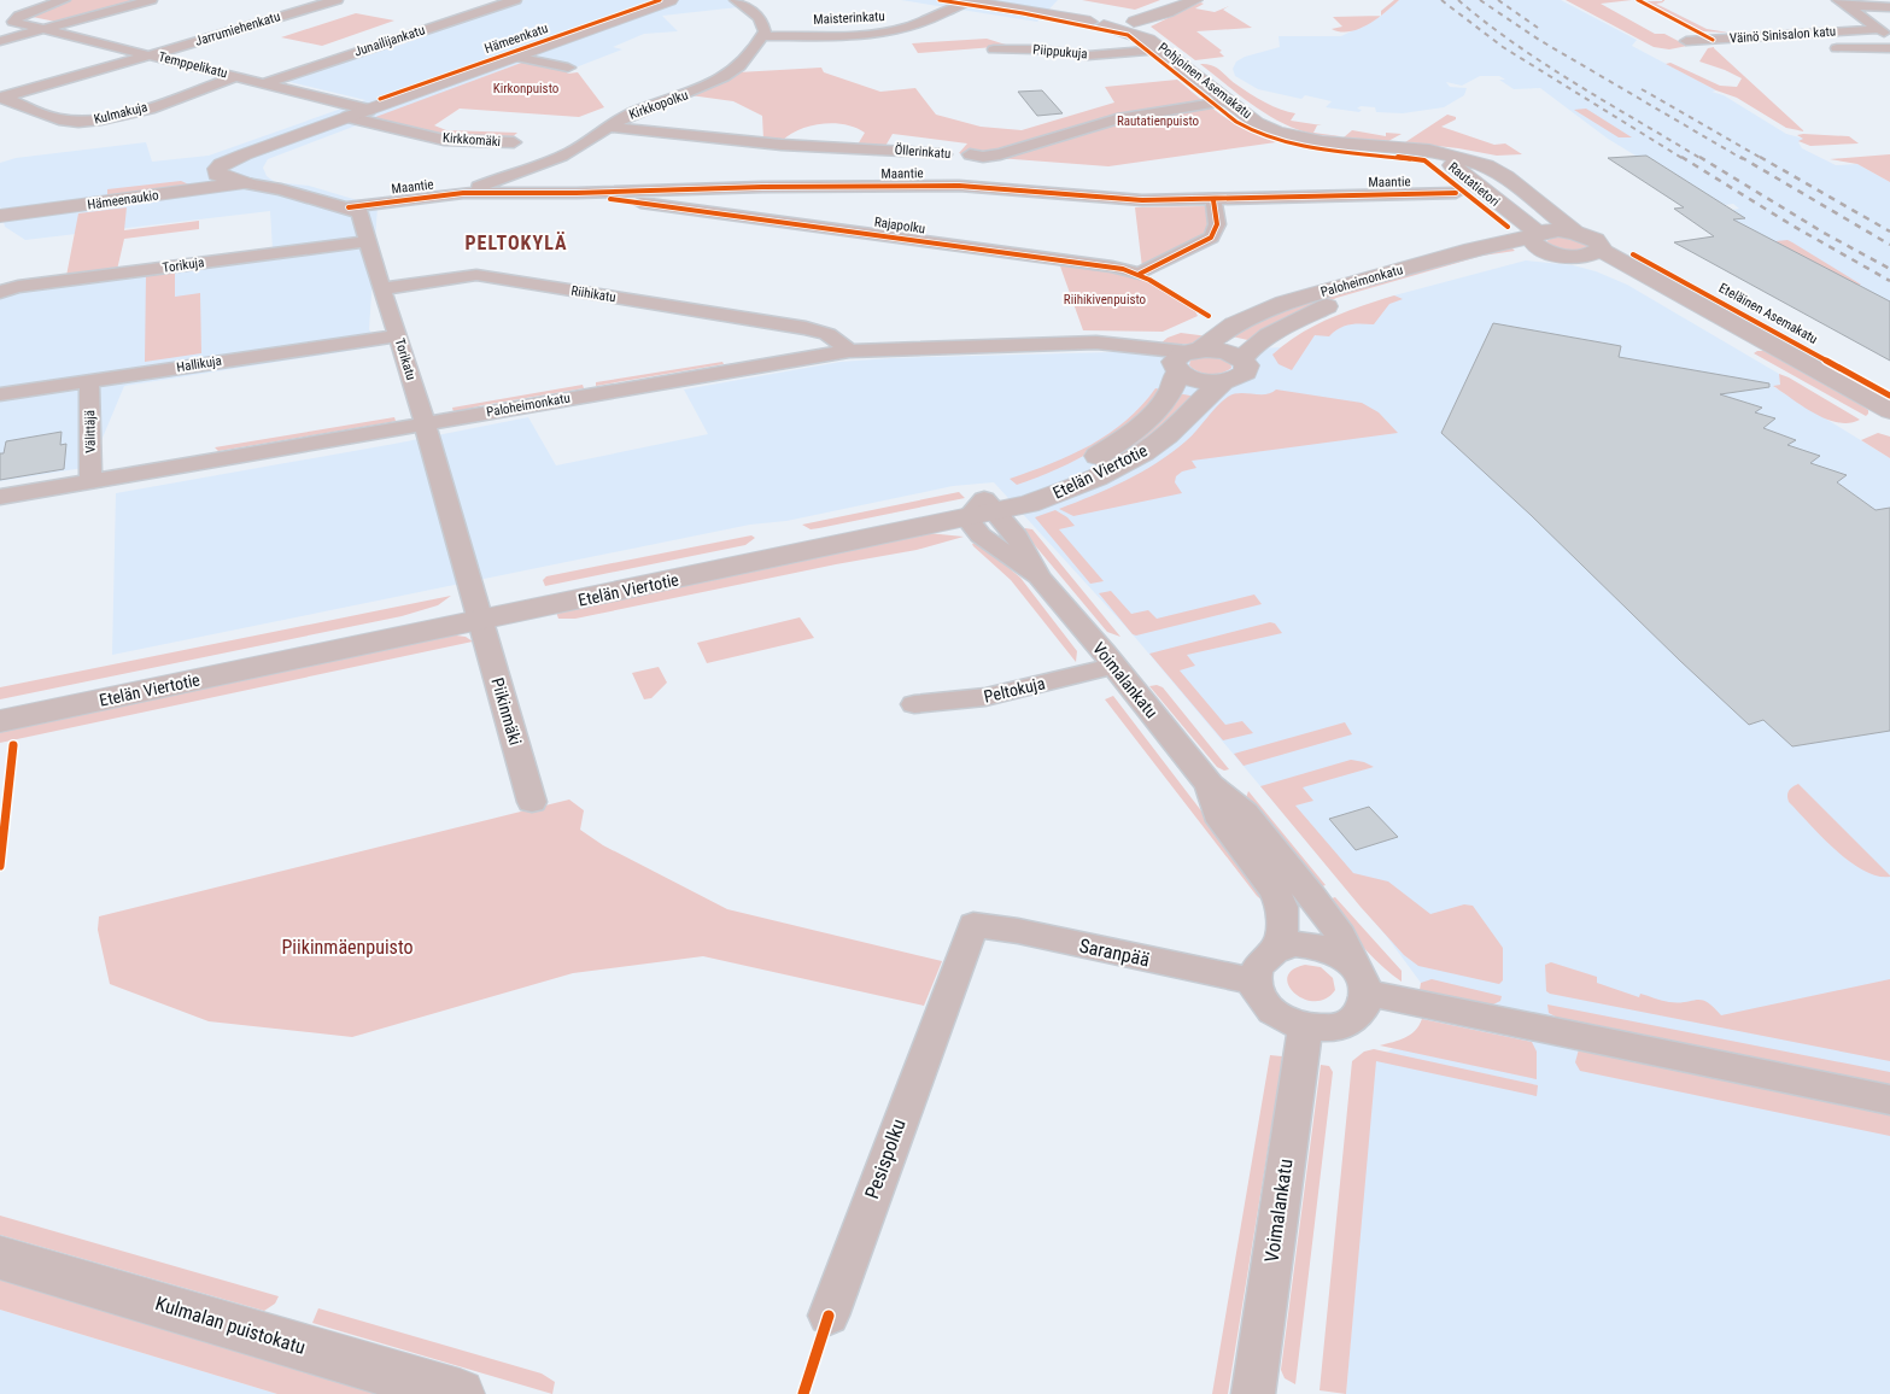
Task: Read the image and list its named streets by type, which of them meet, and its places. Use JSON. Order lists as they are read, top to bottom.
{
  "streets": {
    "street": [
      "Maisterinkatu",
      "Jarrumiehenkatu",
      "Väinö Sinisalon katu",
      "Hämeenkatu",
      "Junailijankatu",
      "Piippukuja",
      "Temppelikatu",
      "Pohjoinen Asemakatu",
      "Kirkkopolku",
      "Kulmakuja",
      "Kirkkomäki",
      "Öllerinkatu",
      "Maantie",
      "Rautatietori",
      "Hämeenaukio",
      "Rajapolku",
      "Torikuja",
      "Paloheimonkatu",
      "Riihikatu",
      "Eteläinen Asemakatu",
      "Torikatu",
      "Hallikuja",
      "Välittäjä",
      "Etelän Viertotie",
      "Voimalankatu",
      "Peltokuja",
      "Piikinmäki",
      "Saranpää",
      "Pesispolku",
      "Kulmalan puistokatu"
    ]
  },
  "crossings": [
    ["Maisterinkatu", "Kirkkopolku"],
    ["Jarrumiehenkatu", "Temppelikatu"],
    ["Jarrumiehenkatu", "Kulmakuja"],
    ["Hämeenkatu", "Temppelikatu"],
    ["Hämeenkatu", "Kirkkomäki"],
    ["Hämeenkatu", "Hämeenaukio"],
    ["Junailijankatu", "Temppelikatu"],
    ["Piippukuja", "Pohjoinen Asemakatu"],
    ["Temppelikatu", "Kulmakuja"],
    ["Pohjoinen Asemakatu", "Öllerinkatu"],
    ["Pohjoinen Asemakatu", "Rautatietori"],
    ["Kirkkopolku", "Kirkkomäki"],
    ["Kirkkopolku", "Öllerinkatu"],
    ["Kirkkopolku", "Maantie"],
    ["Maantie", "Rajapolku"],
    ["Maantie", "Torikatu"],
    ["Rautatietori", "Paloheimonkatu"],
    ["Rautatietori", "Eteläinen Asemakatu"],
    ["Torikuja", "Torikatu"],
    ["Paloheimonkatu", "Riihikatu"],
    ["Paloheimonkatu", "Torikatu"],
    ["Paloheimonkatu", "Välittäjä"],
    ["Paloheimonkatu", "Etelän Viertotie"],
    ["Riihikatu", "Torikatu"],
    ["Torikatu", "Hallikuja"],
    ["Torikatu", "Etelän Viertotie"],
    ["Torikatu", "Piikinmäki"],
    ["Hallikuja", "Välittäjä"],
    ["Etelän Viertotie", "Voimalankatu"],
    ["Etelän Viertotie", "Piikinmäki"],
    ["Voimalankatu", "Peltokuja"],
    ["Voimalankatu", "Saranpää"],
    ["Saranpää", "Pesispolku"]
  ],
  "districts": ["PELTOKYLÄ"],
  "parks": [
    "Kirkonpuisto",
    "Rautatienpuisto",
    "Riihikivenpuisto",
    "Piikinmäenpuisto"
  ]
}
